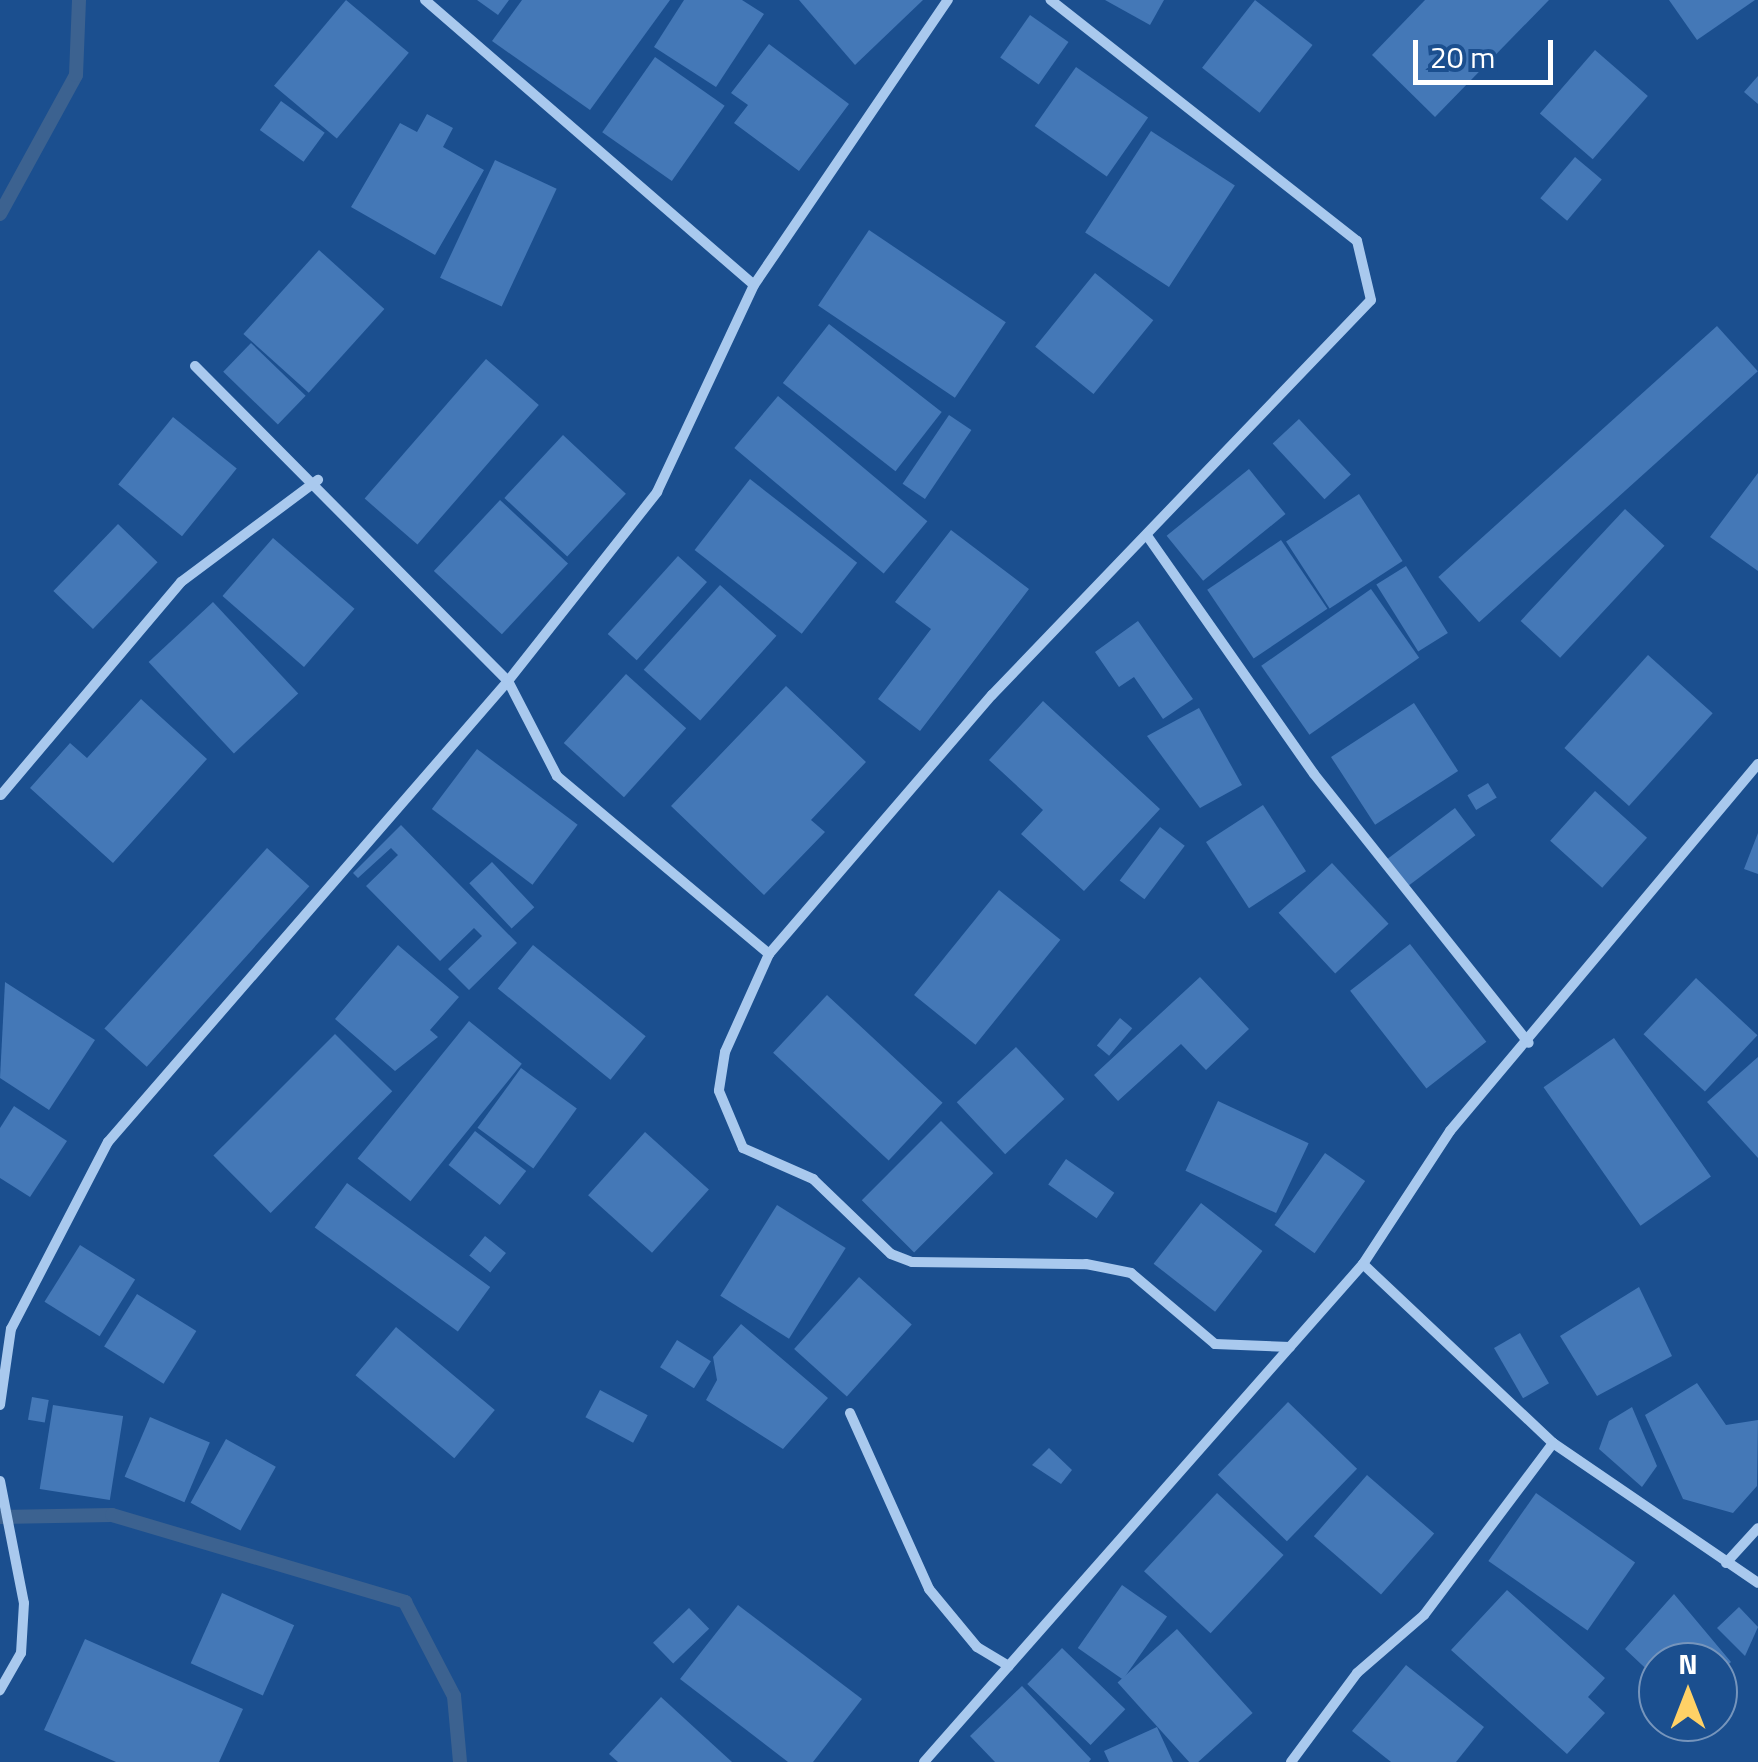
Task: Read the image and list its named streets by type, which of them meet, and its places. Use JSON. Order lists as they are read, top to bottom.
{
  "scale_bar": "20 m",
  "north": "top"
}
